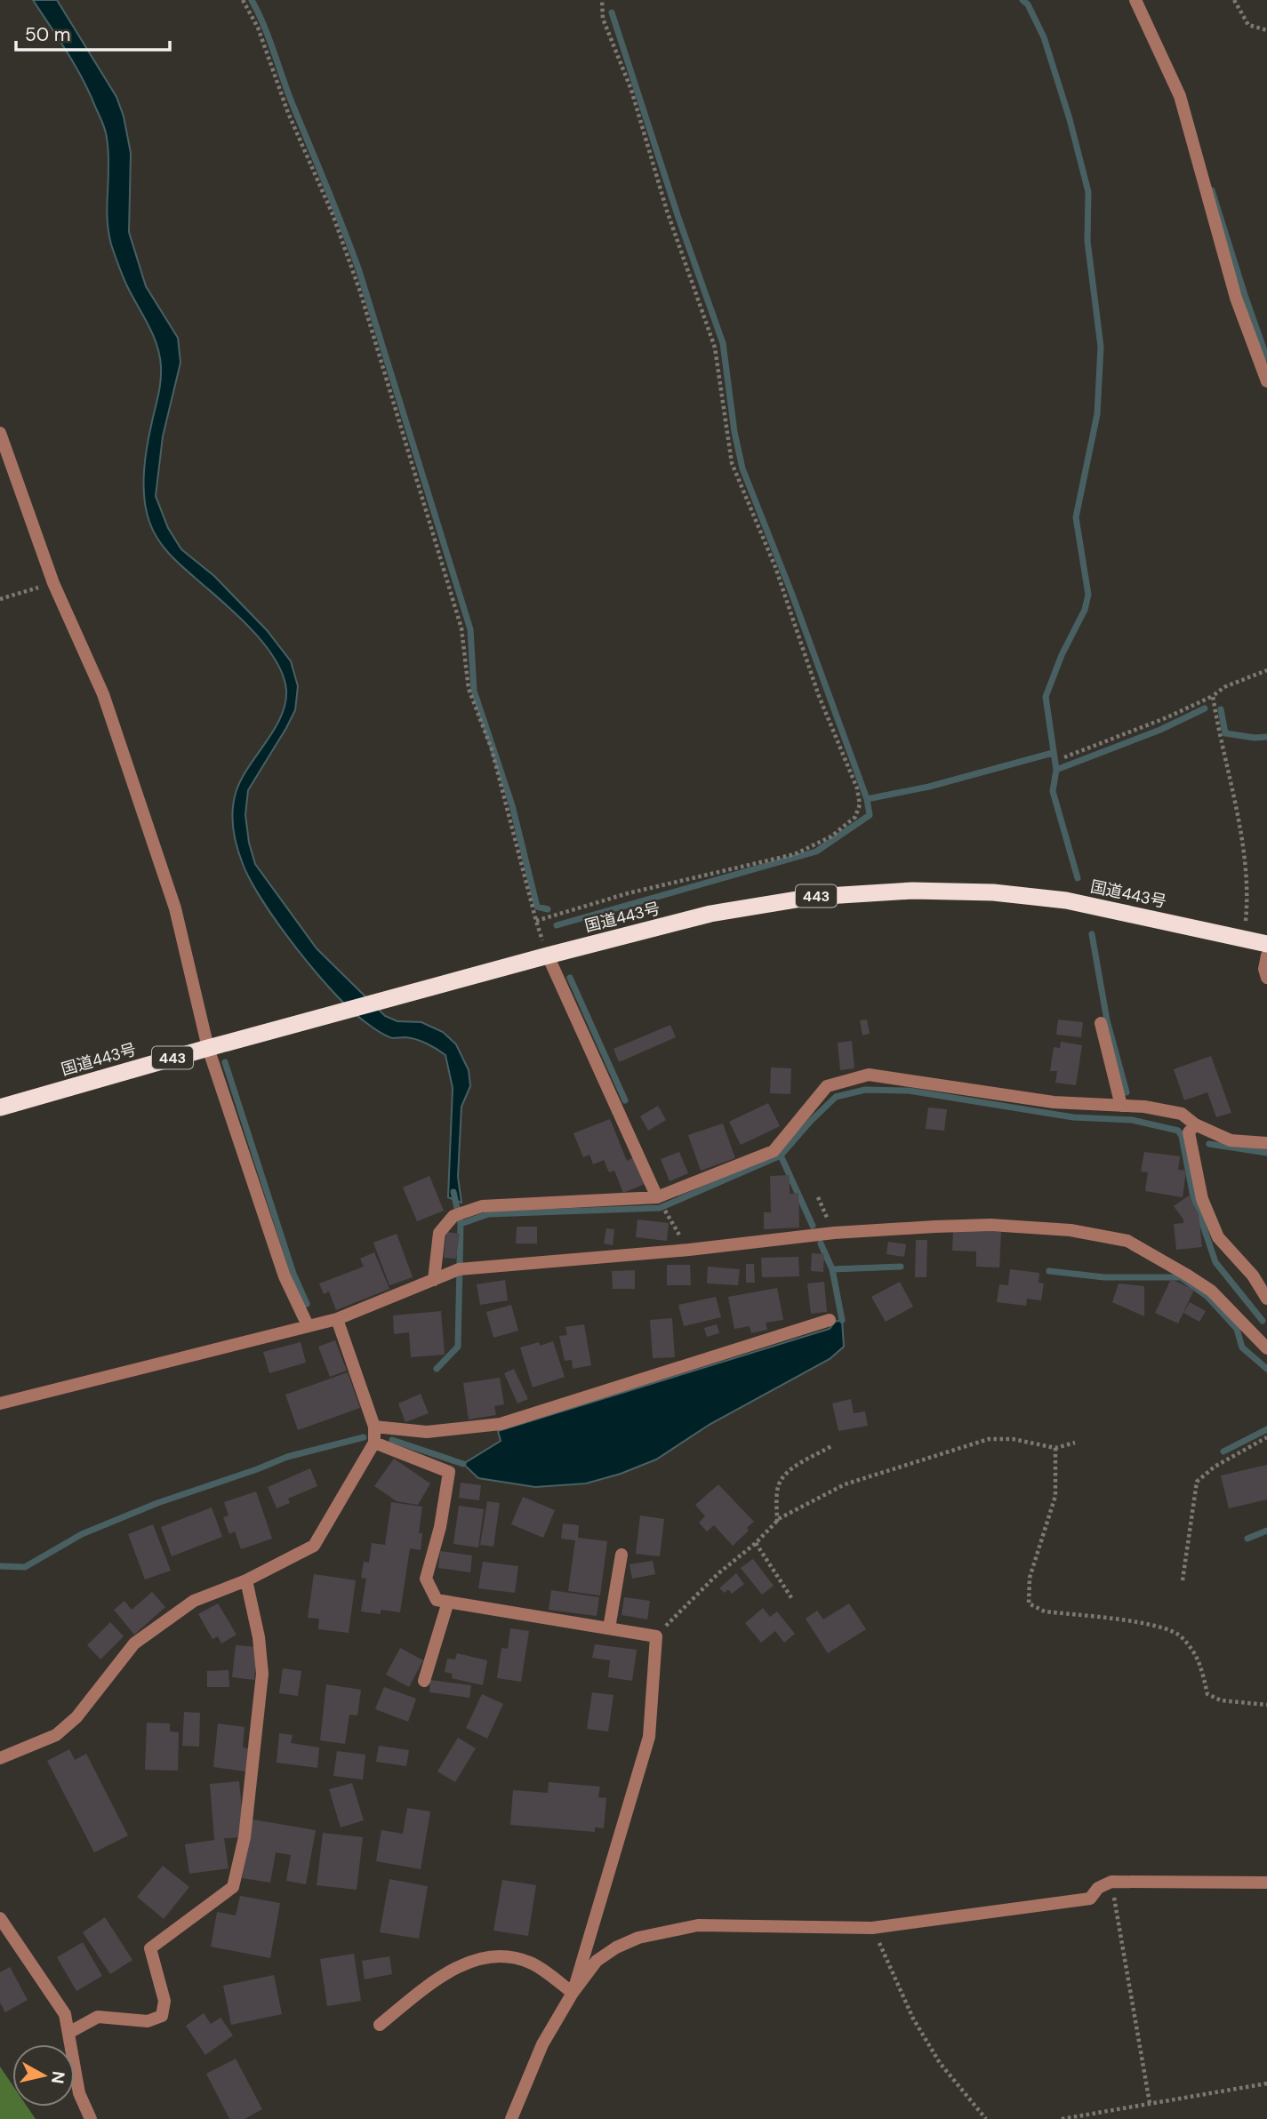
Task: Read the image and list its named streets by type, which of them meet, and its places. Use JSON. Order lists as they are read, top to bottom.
{
  "streets": {
    "highway": ["国道443号", "443"]
  },
  "scale_bar": "50 m",
  "north": "right"
}
